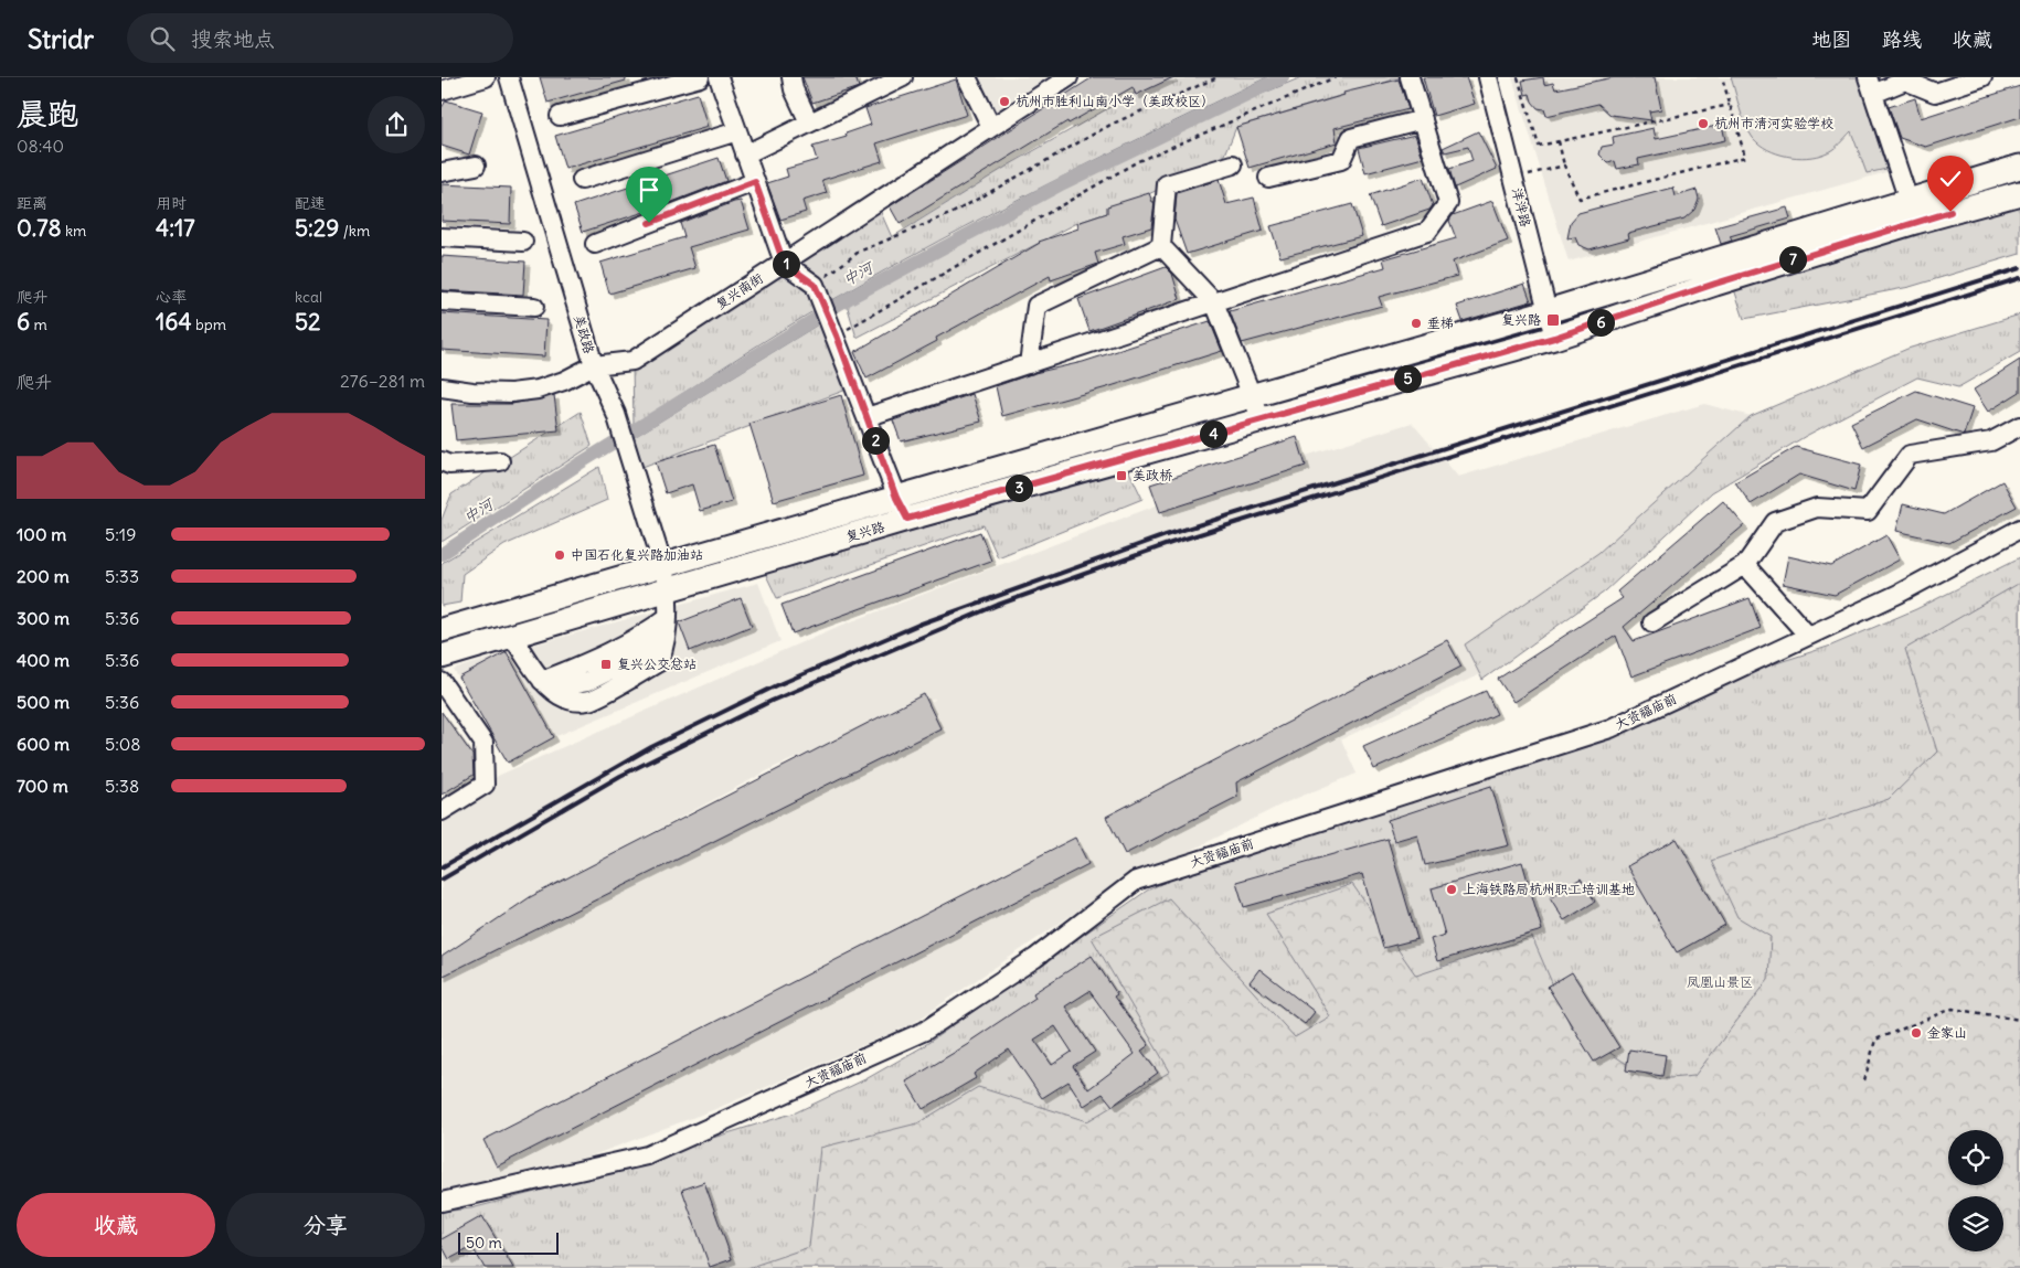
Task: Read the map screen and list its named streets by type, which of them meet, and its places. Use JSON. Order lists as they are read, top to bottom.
{
  "streets": {
    "main road": ["复兴路"],
    "street": [
      "洋泮路",
      "复兴南街",
      "美政路",
      "大资福庙前"
    ]
  },
  "crossings": [
    ["洋泮路", "复兴路"],
    ["复兴南街", "美政路"],
    ["美政路", "复兴路"]
  ],
  "water": ["中河"],
  "parks": ["凤凰山景区"],
  "places": {
    "other": [
      "杭州市胜利山南小学（美政校区）",
      "杭州市清河实验学校",
      "垂梯",
      "中国石化复兴路加油站",
      "上海铁路局杭州职工培训基地",
      "金家山"
    ],
    "transit": ["复兴路", "美政桥", "复兴公交总站"]
  },
  "scale_bar": "50 m",
  "page": {
    "header": "Stridr",
    "search": "搜索地点",
    "nav": ["地图", "路线", "收藏"],
    "heading": ["晨跑", "08:40"],
    "stats": [
      ["距离", "0.78 km"],
      ["用时", "4:17"],
      ["配速", "5:29 /km"],
      ["爬升", "6 m"],
      ["心率", "164 bpm"],
      ["kcal", "52"]
    ],
    "pins": [
      "7",
      "1",
      "6",
      "5",
      "4",
      "2",
      "3"
    ],
    "chart": ["爬升", "276–281 m"],
    "list": [
      {
        "name": "100 m",
        "note": "5:19"
      },
      {
        "name": "200 m",
        "note": "5:33"
      },
      {
        "name": "300 m",
        "note": "5:36"
      },
      {
        "name": "400 m",
        "note": "5:36"
      },
      {
        "name": "500 m",
        "note": "5:36"
      },
      {
        "name": "600 m",
        "note": "5:08"
      },
      {
        "name": "700 m",
        "note": "5:38"
      }
    ],
    "buttons": ["收藏", "分享"],
    "scale": "50 m"
  }
}
